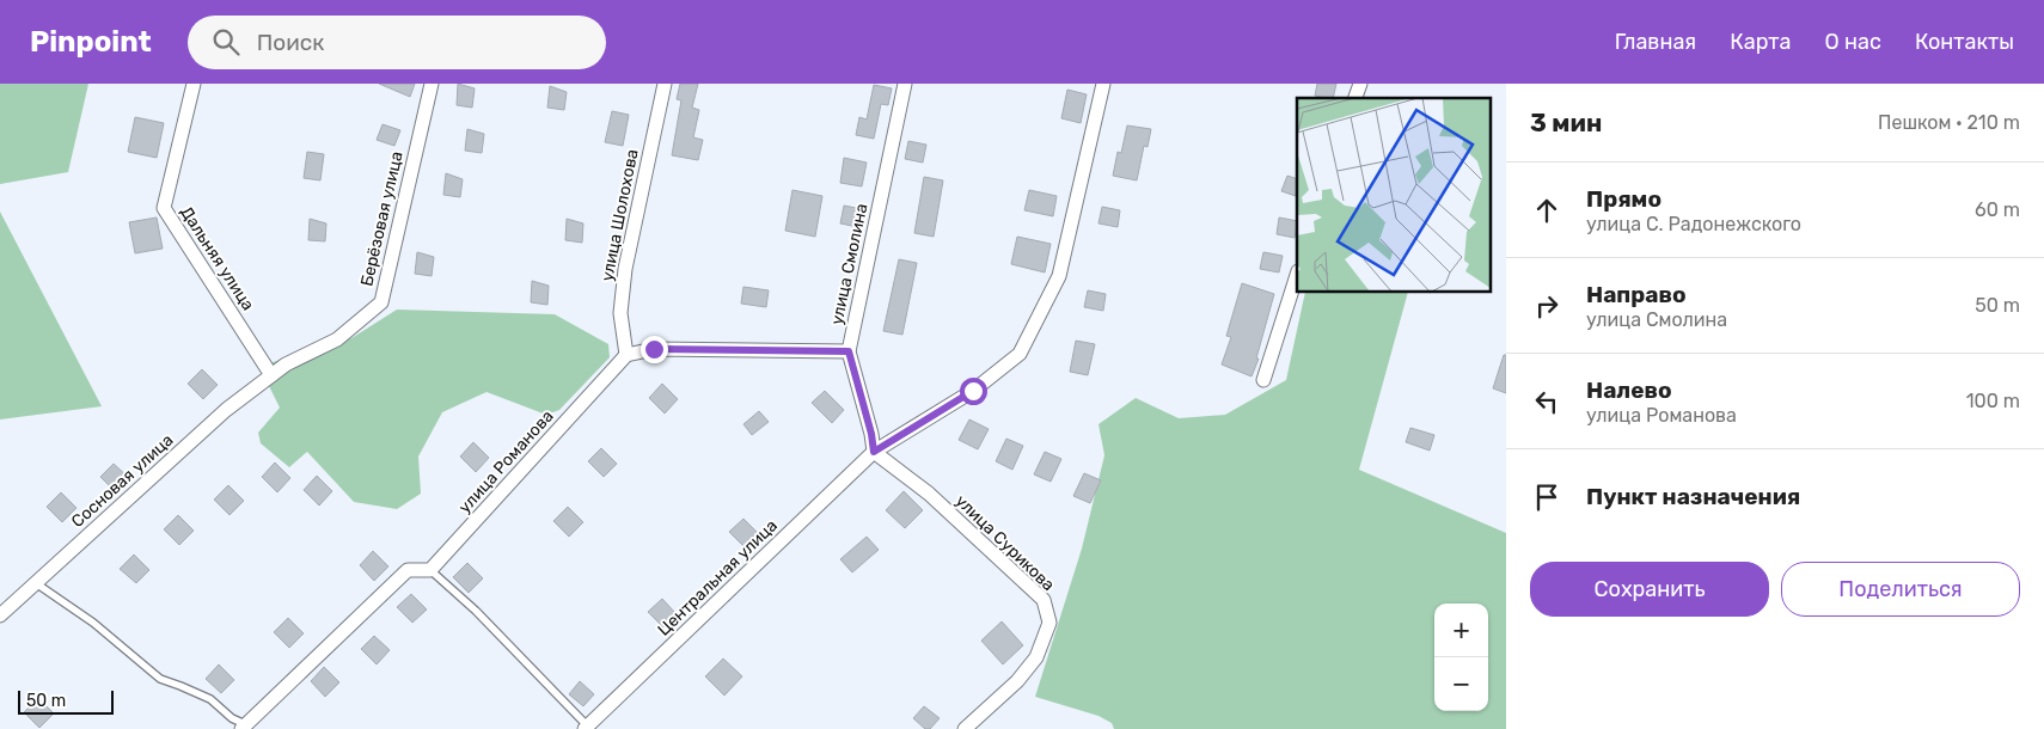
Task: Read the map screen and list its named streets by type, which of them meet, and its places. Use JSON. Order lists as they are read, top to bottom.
{
  "streets": {
    "street": [
      "улица Шолохова",
      "Берёзовая улица",
      "Дальняя улица",
      "улица Смолина",
      "улица Романова",
      "Сосновая улица",
      "улица Сурикова",
      "Центральная улица"
    ]
  },
  "crossings": [
    ["улица Шолохова", "улица Романова"],
    ["Берёзовая улица", "Дальняя улица"],
    ["Берёзовая улица", "Сосновая улица"],
    ["Дальняя улица", "Сосновая улица"],
    ["улица Смолина", "улица Сурикова"],
    ["улица Смолина", "Центральная улица"],
    ["улица Сурикова", "Центральная улица"]
  ],
  "scale_bar": "50 m",
  "page": {
    "header": "Pinpoint",
    "search": "Поиск",
    "nav": [
      "Главная",
      "Карта",
      "О нас",
      "Контакты"
    ],
    "heading": ["3 мин", "Пешком · 210 m"],
    "list": [
      ["Прямо", "улица С. Радонежского", "60 m"],
      ["Направо", "улица Смолина", "50 m"],
      ["Налево", "улица Романова", "100 m"],
      "Пункт назначения"
    ],
    "buttons": ["Сохранить", "Поделиться"],
    "map_buttons": ["+", "−"],
    "scale": "50 m"
  }
}
